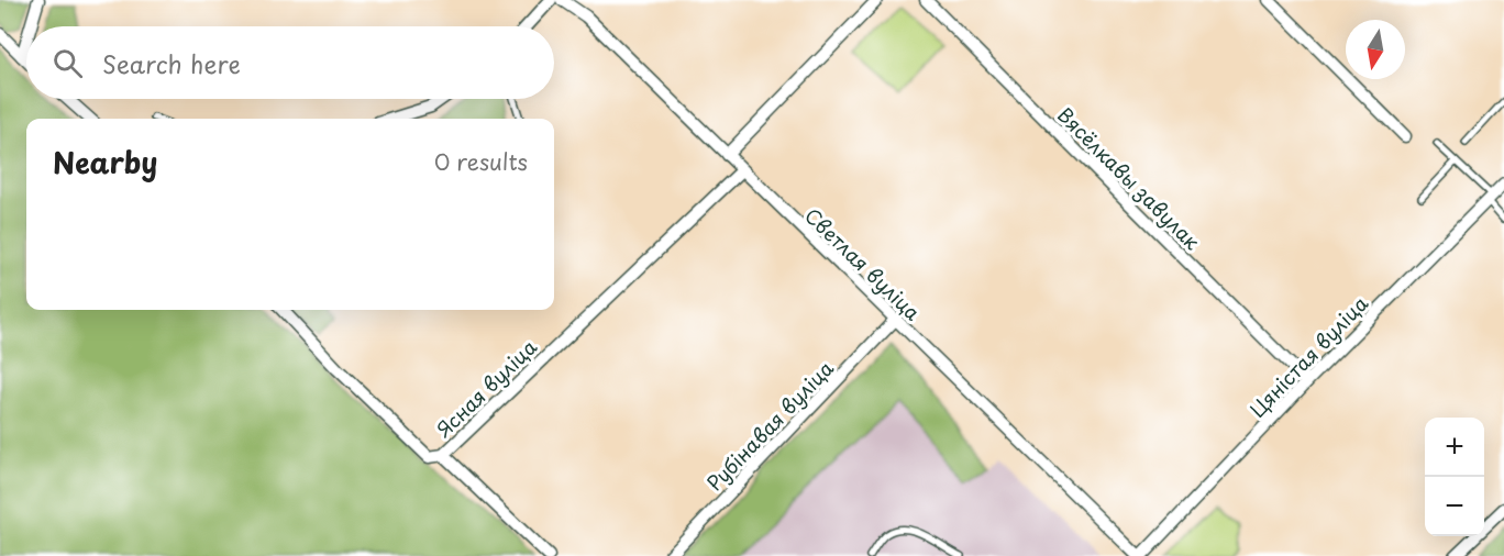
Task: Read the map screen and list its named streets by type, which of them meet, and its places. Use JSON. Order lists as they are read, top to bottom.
{
  "streets": {
    "street": [
      "Вясёлкавы завулак",
      "Светлая вуліца",
      "Цяністая вуліца",
      "Ясная вуліца",
      "Рубінавая вуліца"
    ]
  },
  "crossings": [
    ["Вясёлкавы завулак", "Цяністая вуліца"],
    ["Светлая вуліца", "Цяністая вуліца"],
    ["Светлая вуліца", "Ясная вуліца"],
    ["Светлая вуліца", "Рубінавая вуліца"]
  ],
  "north": "bottom",
  "page": {
    "search": "Search here",
    "heading": ["Nearby", "0 results"],
    "map_buttons": ["+", "−"]
  }
}
